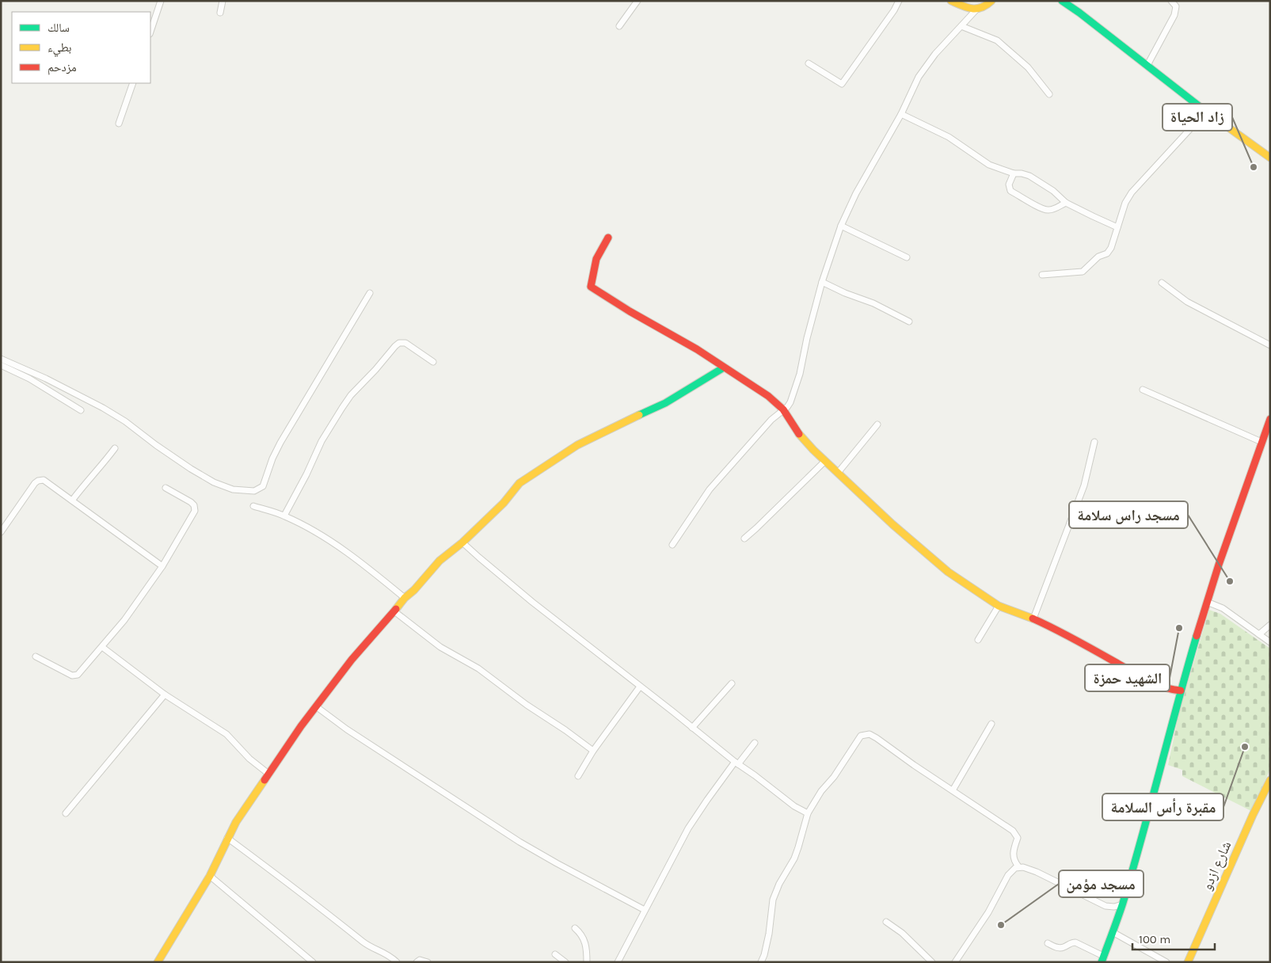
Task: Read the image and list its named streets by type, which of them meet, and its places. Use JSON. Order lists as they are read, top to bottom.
{
  "streets": {
    "street": ["شارع ازدو"]
  },
  "places": [
    "زاد الحياة",
    "مسجد راس سلامة",
    "الشهيد حمزة",
    "مقبرة رأس السلامة",
    "مسجد مؤمن"
  ],
  "legend": ["سالك", "بطيء", "مزدحم"],
  "scale_bar": "100 m"
}
